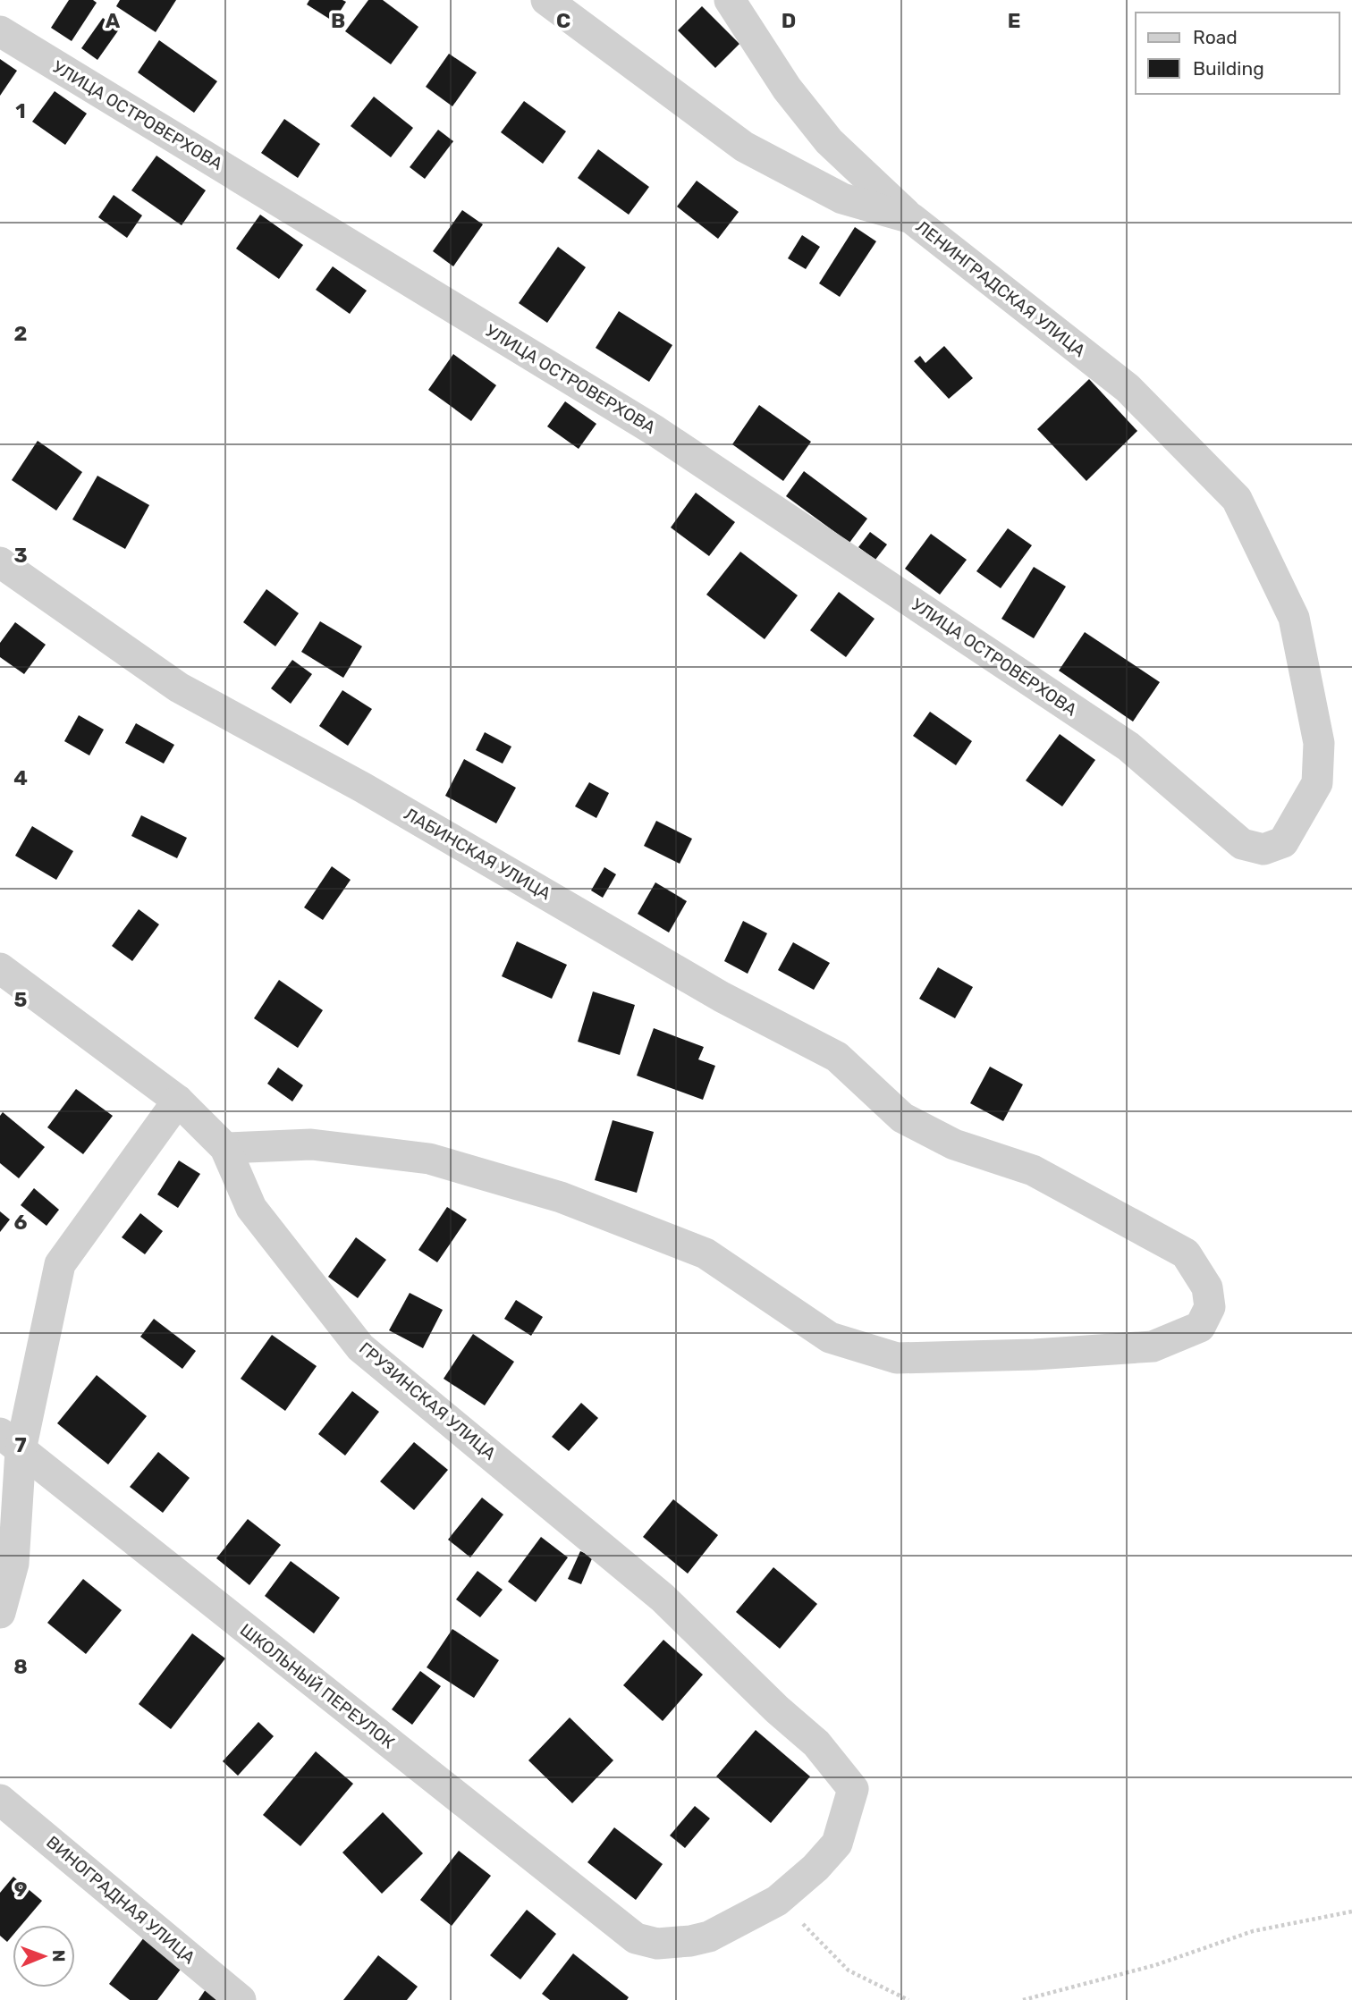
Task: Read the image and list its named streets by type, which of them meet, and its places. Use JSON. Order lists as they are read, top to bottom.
{
  "streets": {
    "street": [
      "УЛИЦА ОСТРОВЕРХОВА",
      "ЛЕНИНГРАДСКАЯ УЛИЦА",
      "ЛАБИНСКАЯ УЛИЦА",
      "ГРУЗИНСКАЯ УЛИЦА",
      "ШКОЛЬНЫЙ ПЕРЕУЛОК",
      "ВИНОГРАДНАЯ УЛИЦА"
    ]
  },
  "crossings": [
    ["УЛИЦА ОСТРОВЕРХОВА", "ЛЕНИНГРАДСКАЯ УЛИЦА"],
    ["ЛАБИНСКАЯ УЛИЦА", "ГРУЗИНСКАЯ УЛИЦА"],
    ["ГРУЗИНСКАЯ УЛИЦА", "ШКОЛЬНЫЙ ПЕРЕУЛОК"]
  ],
  "legend": ["Road", "Building"],
  "north": "right",
  "grid": {
    "columns": [
      "A",
      "B",
      "C",
      "D",
      "E"
    ],
    "rows": [
      "1",
      "2",
      "3",
      "4",
      "5",
      "6",
      "7",
      "8",
      "9"
    ]
  }
}
